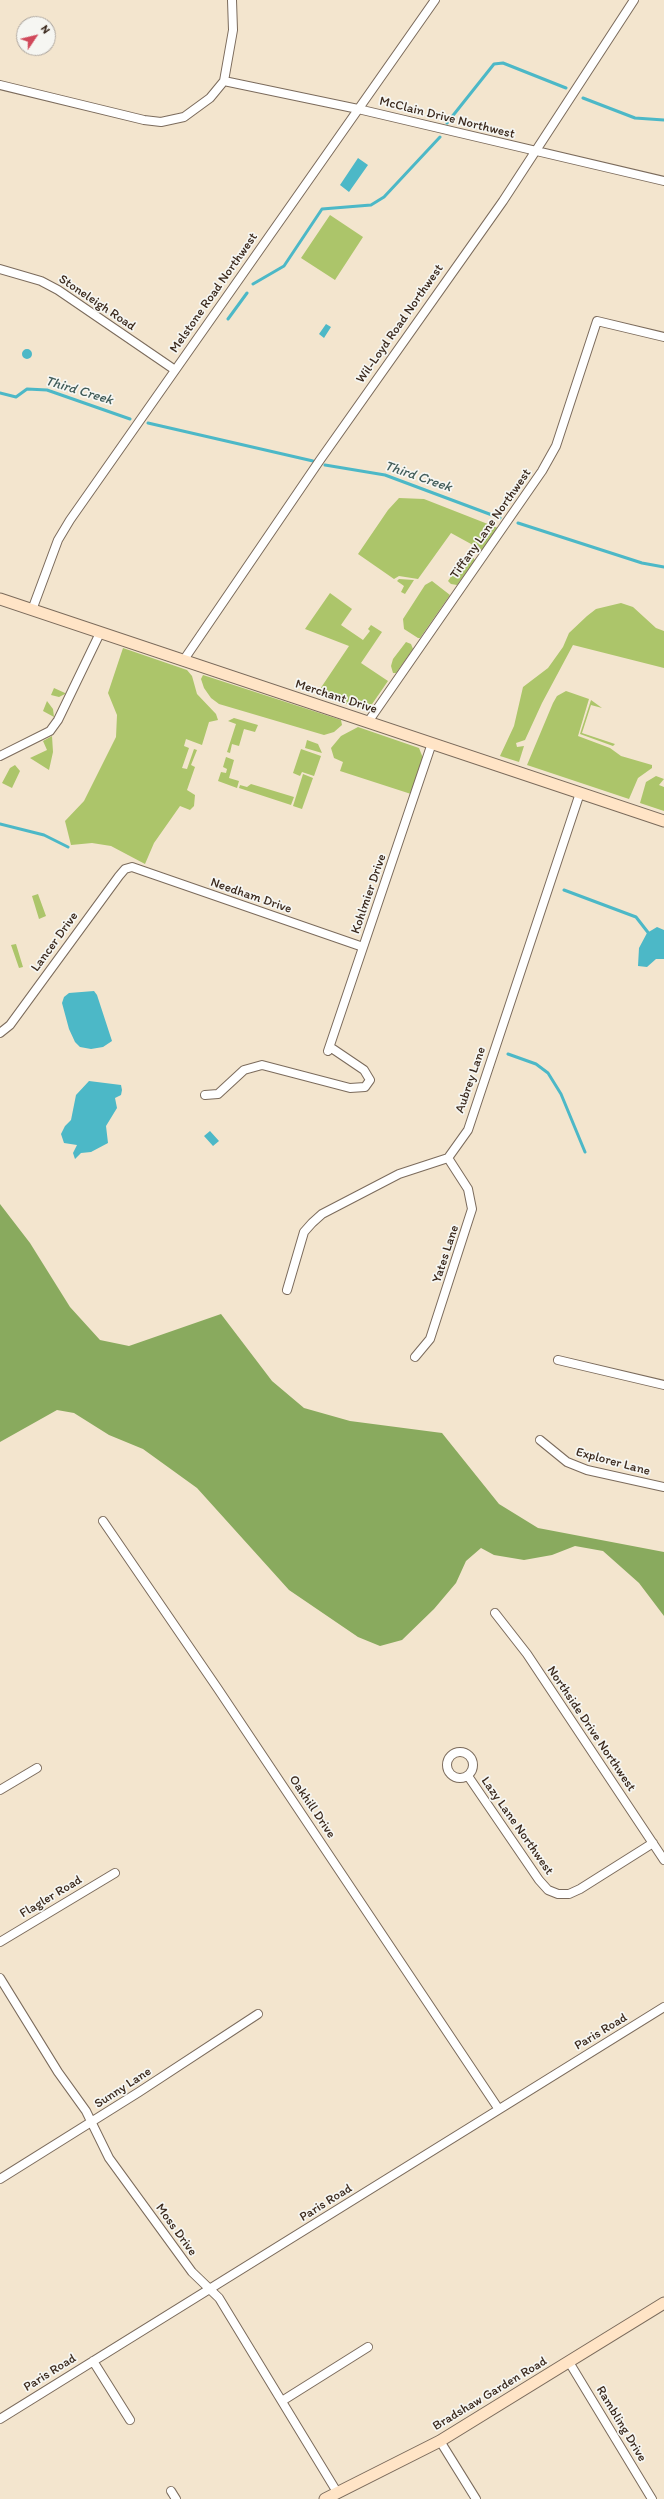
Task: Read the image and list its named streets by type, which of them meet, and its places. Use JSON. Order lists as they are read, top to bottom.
{
  "streets": {
    "main road": ["Merchant Drive", "Bradshaw Garden Road"],
    "street": [
      "McClain Drive Northwest",
      "Melstone Road Northwest",
      "Stoneleigh Road",
      "Wil-Loyd Road Northwest",
      "Tiffany Lane Northwest",
      "Kohlmier Drive",
      "Needham Drive",
      "Lancer Drive",
      "Aubrey Lane",
      "Yates Lane",
      "Explorer Lane",
      "Northside Drive Northwest",
      "Oakhill Drive",
      "Lazy Lane Northwest",
      "Flagler Road",
      "Paris Road",
      "Sunny Lane",
      "Moss Drive",
      "Rambling Drive"
    ]
  },
  "crossings": [
    ["McClain Drive Northwest", "Melstone Road Northwest"],
    ["McClain Drive Northwest", "Wil-Loyd Road Northwest"],
    ["Melstone Road Northwest", "Stoneleigh Road"],
    ["Melstone Road Northwest", "Merchant Drive"],
    ["Wil-Loyd Road Northwest", "Merchant Drive"],
    ["Tiffany Lane Northwest", "Merchant Drive"],
    ["Merchant Drive", "Kohlmier Drive"],
    ["Merchant Drive", "Aubrey Lane"],
    ["Kohlmier Drive", "Needham Drive"],
    ["Needham Drive", "Lancer Drive"],
    ["Aubrey Lane", "Yates Lane"],
    ["Northside Drive Northwest", "Lazy Lane Northwest"],
    ["Oakhill Drive", "Paris Road"],
    ["Paris Road", "Moss Drive"],
    ["Sunny Lane", "Moss Drive"],
    ["Moss Drive", "Bradshaw Garden Road"],
    ["Bradshaw Garden Road", "Rambling Drive"]
  ],
  "water": ["Third Creek"],
  "north": "top right"
}
